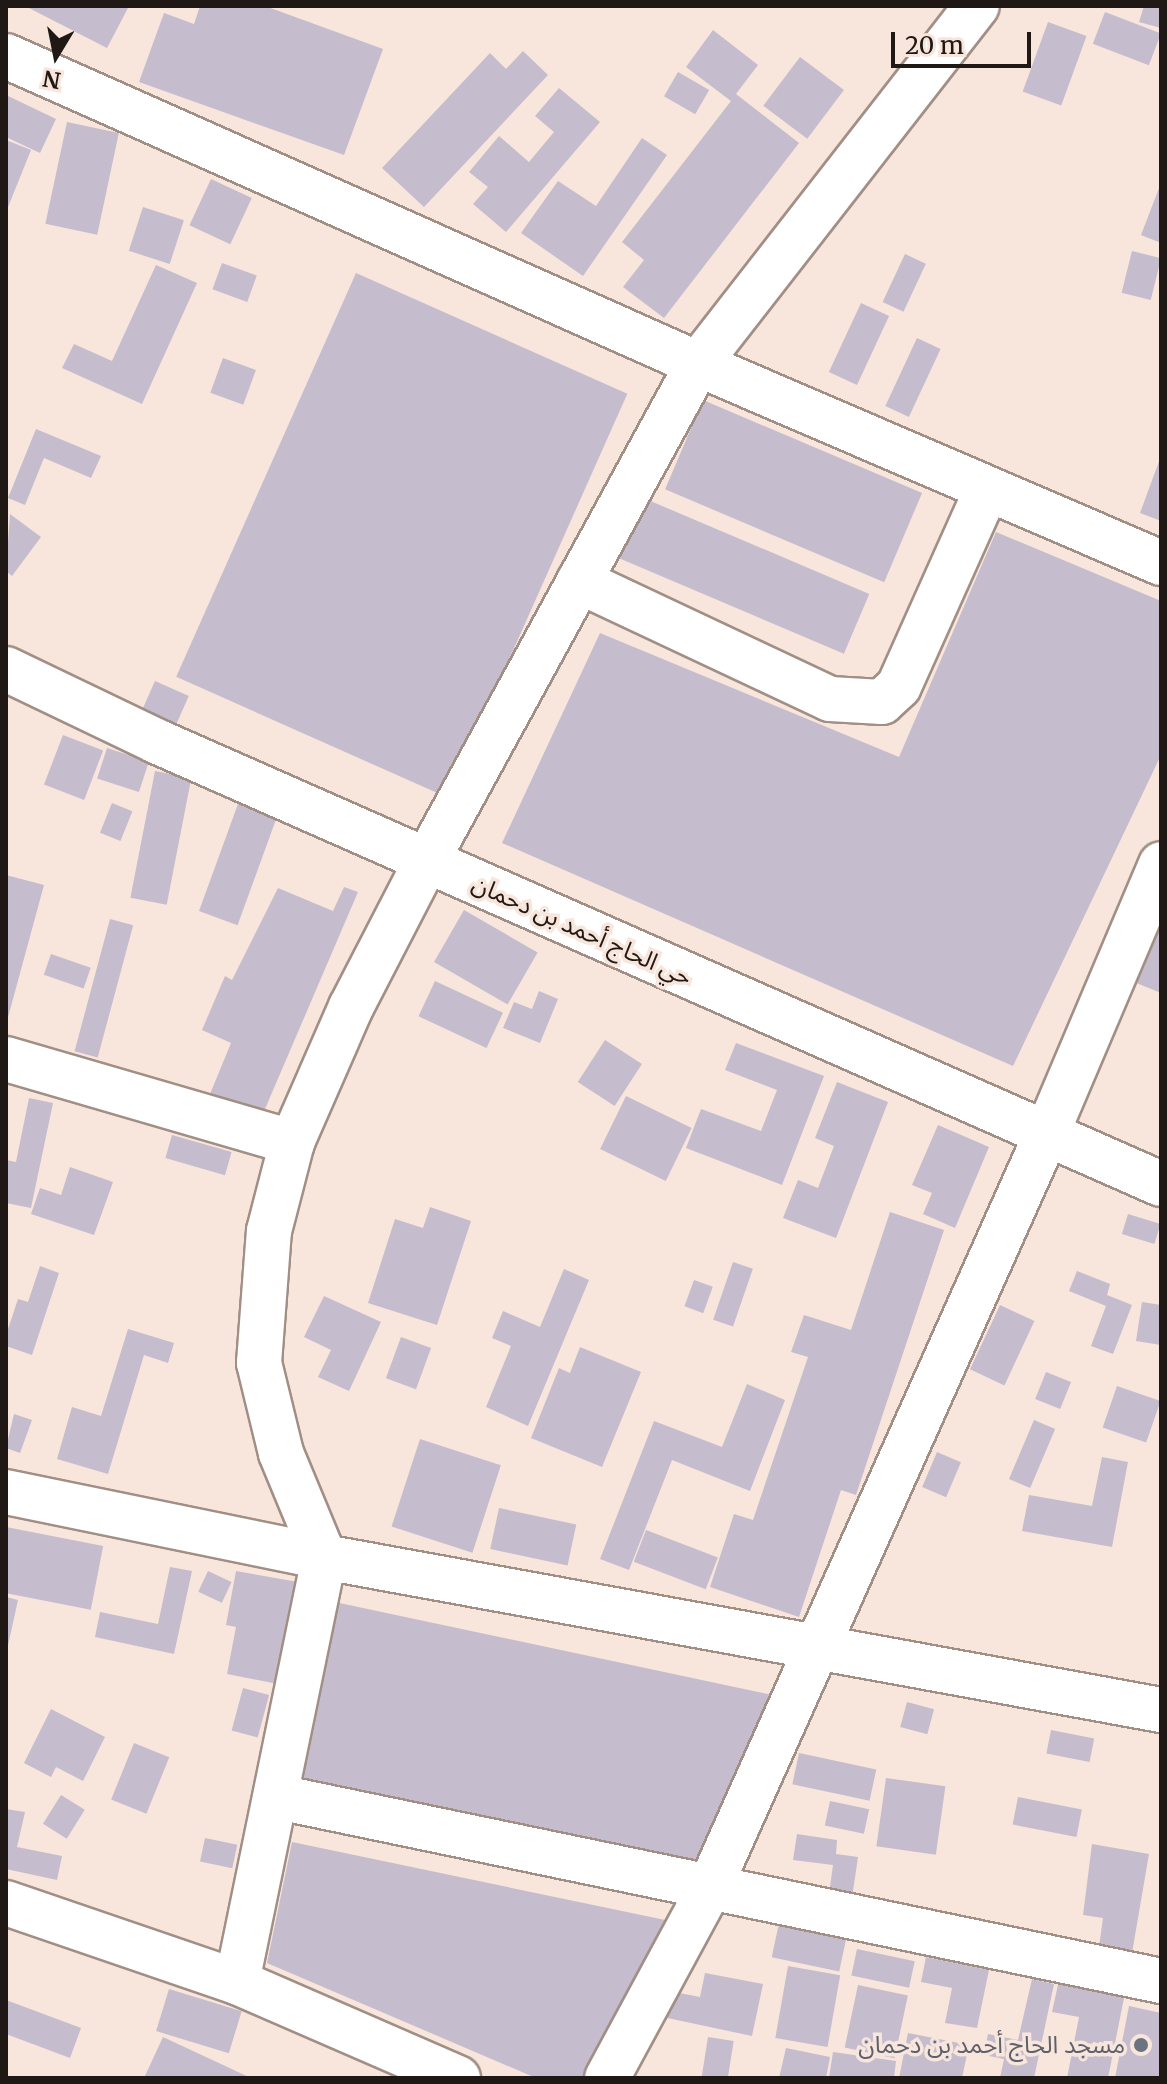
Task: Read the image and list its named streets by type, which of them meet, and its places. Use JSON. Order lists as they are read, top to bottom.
{
  "streets": {
    "street": ["حي الحاج أحمد بن دحمان"]
  },
  "places": ["مسجد الحاج أحمد بن دحمان"],
  "scale_bar": "20 m",
  "north": "bottom"
}
